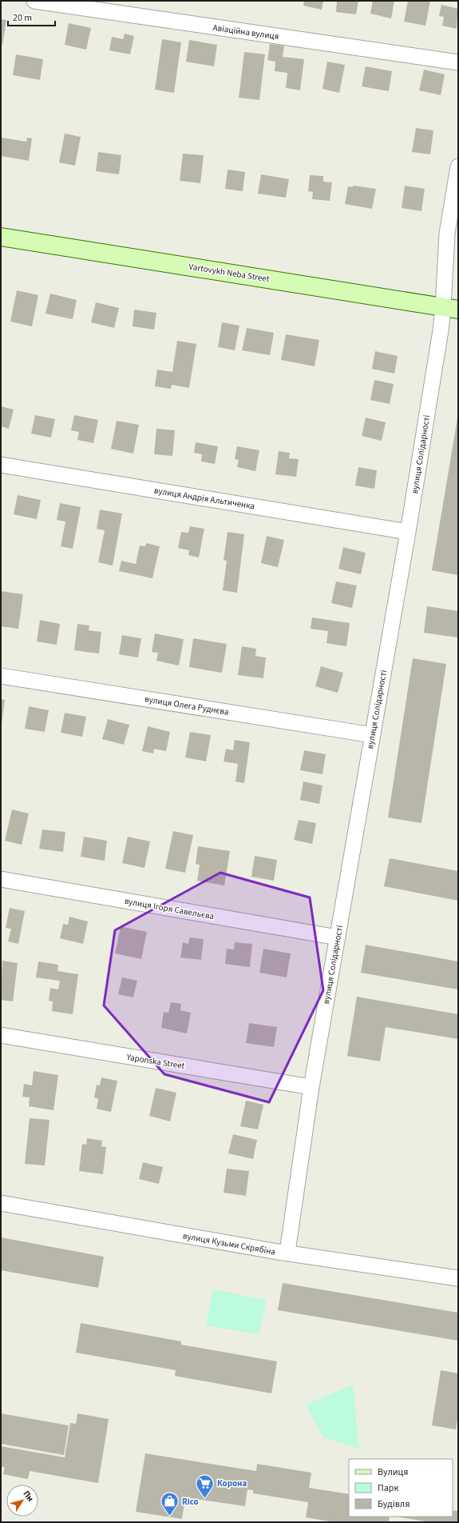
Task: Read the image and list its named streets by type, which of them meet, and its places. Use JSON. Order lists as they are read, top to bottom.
{
  "streets": {
    "street": [
      "Авіаційна вулиця",
      "Vartovykh Neba Street",
      "вулиця Солідарності",
      "вулиця Андрія Альтиченка",
      "вулиця Олега Руднєва",
      "вулиця Ігоря Савельєва",
      "Yaponska Street",
      "вулиця Кузьми Скрябіна"
    ]
  },
  "crossings": [
    ["Vartovykh Neba Street", "вулиця Солідарності"],
    ["вулиця Солідарності", "вулиця Андрія Альтиченка"],
    ["вулиця Солідарності", "вулиця Олега Руднєва"],
    ["вулиця Солідарності", "вулиця Ігоря Савельєва"],
    ["вулиця Солідарності", "Yaponska Street"]
  ],
  "places": {
    "supermarket": ["Корона"],
    "shop": ["Rico"]
  },
  "legend": ["Вулиця", "Парк", "Будівля"],
  "scale_bar": "20 m",
  "north": "top right"
}
